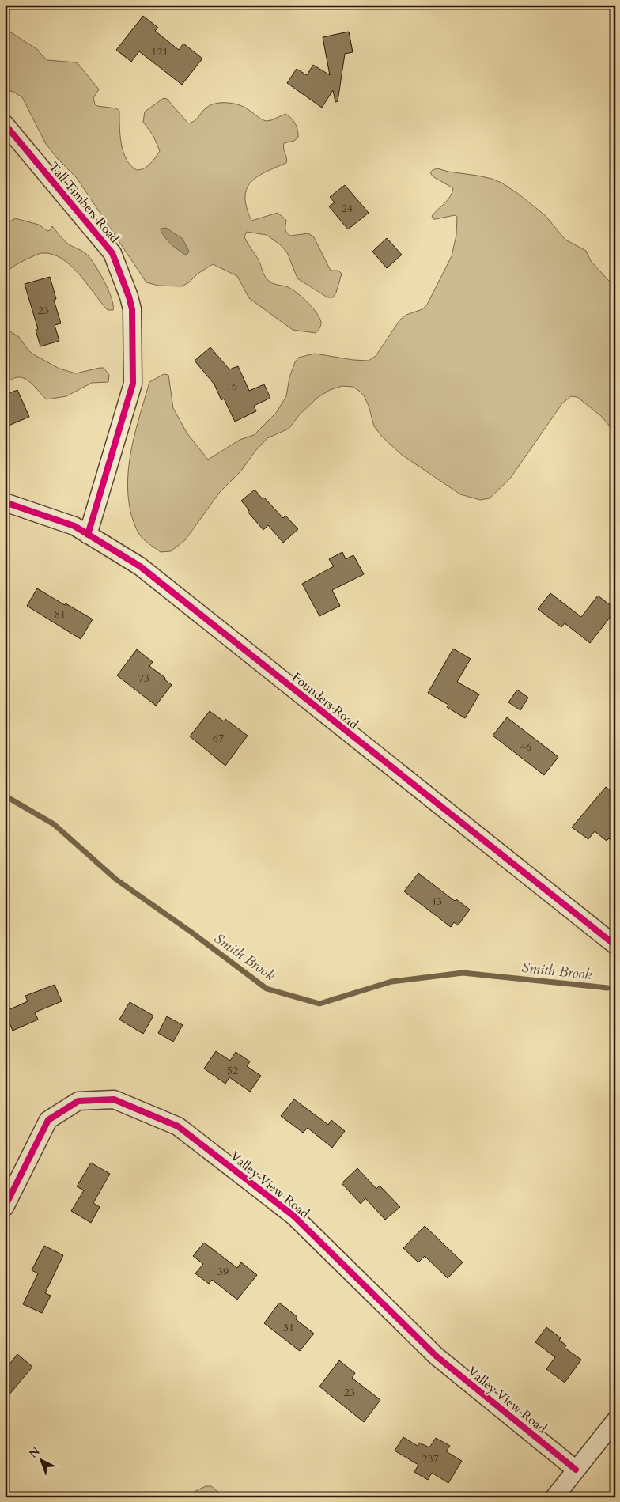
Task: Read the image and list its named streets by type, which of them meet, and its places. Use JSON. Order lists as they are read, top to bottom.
{
  "streets": {
    "street": ["Tall Timbers Road", "Founders Road", "Valley View Road"]
  },
  "crossings": [
    ["Tall Timbers Road", "Founders Road"]
  ],
  "water": ["Smith Brook"],
  "house_numbers": [
    "121",
    "24",
    "23",
    "16",
    "81",
    "73",
    "67",
    "46",
    "43",
    "52",
    "39",
    "31",
    "23",
    "237"
  ],
  "north": "top left"
}
